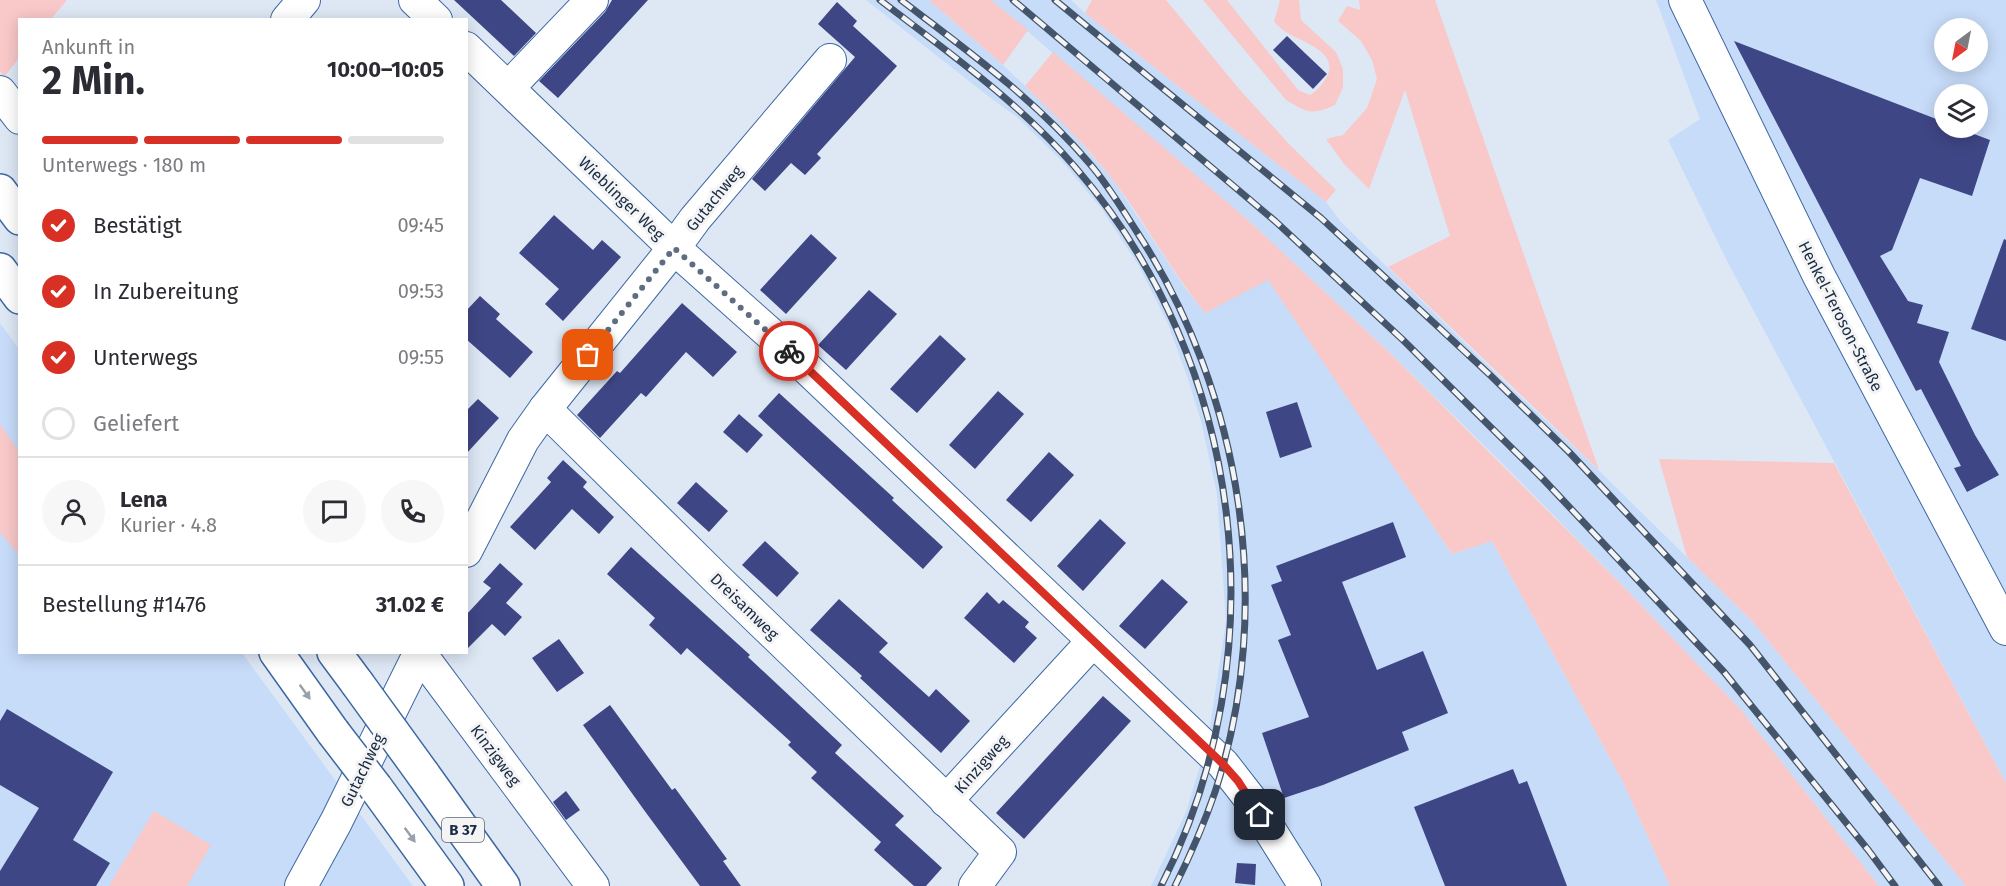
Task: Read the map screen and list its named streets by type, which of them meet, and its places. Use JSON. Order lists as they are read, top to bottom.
{
  "streets": {
    "highway": ["B 37"],
    "street": [
      "Wieblinger Weg",
      "Gutachweg",
      "Henkel-Teroson-Straße",
      "Dreisamweg",
      "Kinzigweg"
    ]
  },
  "crossings": [
    ["Wieblinger Weg", "Gutachweg"],
    ["Wieblinger Weg", "Kinzigweg"],
    ["Gutachweg", "Dreisamweg"],
    ["Dreisamweg", "Kinzigweg"]
  ],
  "north": "bottom left",
  "page": {
    "heading": ["2 Min.", "Ankunft in", "10:00–10:05"],
    "panel": [
      "Lena",
      "Kurier · 4.8",
      "Bestellung #1476",
      "31.02 €"
    ],
    "bar": "Unterwegs · 180 m",
    "list": [
      ["Bestätigt", "09:45"],
      ["In Zubereitung", "09:53"],
      ["Unterwegs", "09:55"],
      "Geliefert"
    ]
  }
}
